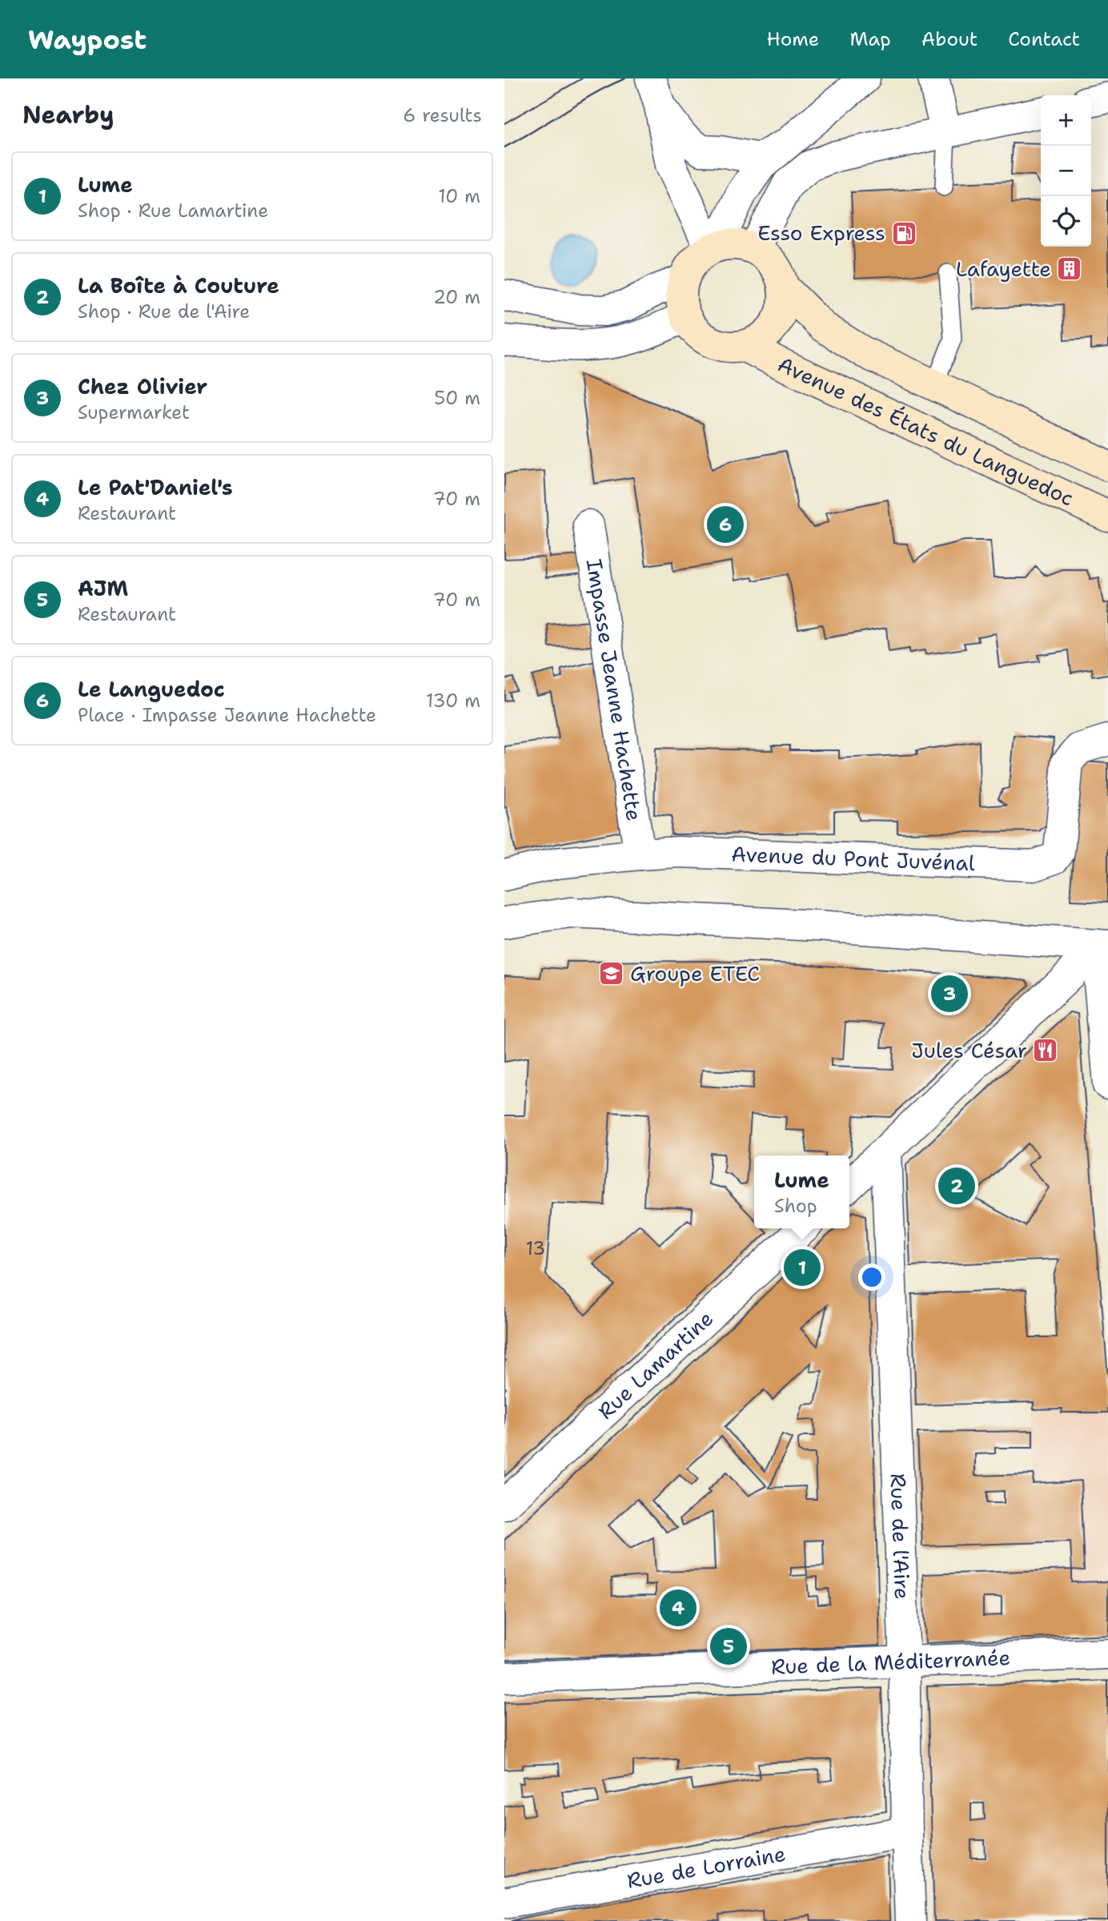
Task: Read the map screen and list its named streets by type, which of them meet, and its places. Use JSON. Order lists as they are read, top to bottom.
{
  "streets": {
    "main road": ["Avenue des États du Languedoc"],
    "street": [
      "Impasse Jeanne Hachette",
      "Avenue du Pont Juvénal",
      "Rue Lamartine",
      "Rue de l'Aire",
      "Rue de la Méditerranée",
      "Rue de Lorraine"
    ]
  },
  "crossings": [
    ["Impasse Jeanne Hachette", "Avenue du Pont Juvénal"],
    ["Rue de l'Aire", "Rue de la Méditerranée"],
    ["Rue de l'Aire", "Rue de Lorraine"]
  ],
  "places": {
    "fuel station": ["Esso Express"],
    "building": ["Lafayette"],
    "school or university": ["Groupe ETEC"],
    "restaurant": ["Jules César"]
  },
  "house_numbers": ["13"],
  "page": {
    "header": "Waypost",
    "nav": [
      "Home",
      "Map",
      "About",
      "Contact"
    ],
    "heading": ["Nearby", "6 results"],
    "map_buttons": ["+", "−"],
    "list": [
      {
        "mark": "1",
        "name": "Lume",
        "note": "Shop · Rue Lamartine",
        "value": "10 m"
      },
      {
        "mark": "2",
        "name": "La Boîte à Couture",
        "note": "Shop · Rue de l'Aire",
        "value": "20 m"
      },
      {
        "mark": "3",
        "name": "Chez Olivier",
        "note": "Supermarket",
        "value": "50 m"
      },
      {
        "mark": "4",
        "name": "Le Pat'Daniel's",
        "note": "Restaurant",
        "value": "70 m"
      },
      {
        "mark": "5",
        "name": "AJM",
        "note": "Restaurant",
        "value": "70 m"
      },
      {
        "mark": "6",
        "name": "Le Languedoc",
        "note": "Place · Impasse Jeanne Hachette",
        "value": "130 m"
      }
    ],
    "pins": [
      "6",
      "3",
      "2",
      "1",
      "4",
      "5"
    ],
    "popup": ["Lume", "Shop"]
  }
}
